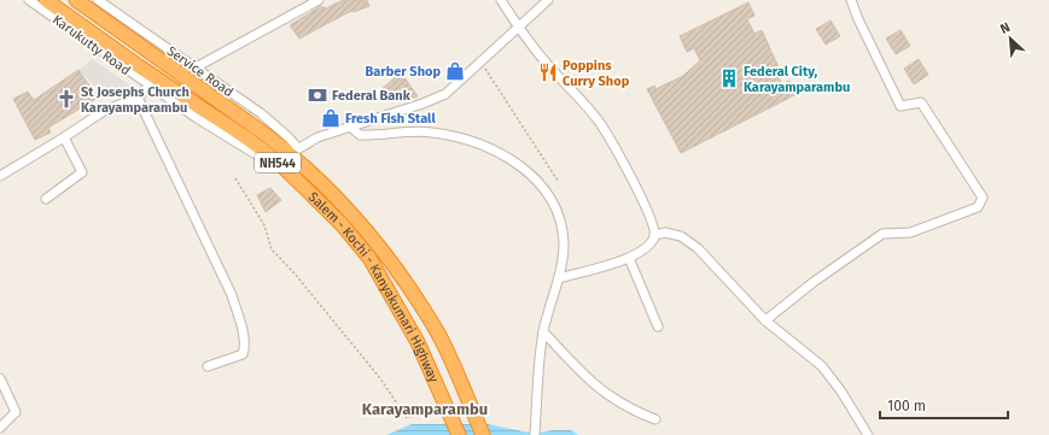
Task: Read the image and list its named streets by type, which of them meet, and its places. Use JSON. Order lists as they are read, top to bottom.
{
  "streets": {
    "highway": ["NH544", "Salem - Kochi - Kanyakumari Highway"],
    "street": ["Karukutty Road", "Service Road"]
  },
  "crossings": [
    ["Karukutty Road", "Salem - Kochi - Kanyakumari Highway"],
    ["Service Road", "Salem - Kochi - Kanyakumari Highway"],
    ["NH544", "Salem - Kochi - Kanyakumari Highway"]
  ],
  "districts": ["Karayamparambu"],
  "places": {
    "shop": ["Barber Shop", "Fresh Fish Stall"],
    "restaurant": ["Poppins Curry Shop"],
    "building": ["Federal City, Karayamparambu"],
    "bank": ["Federal Bank"],
    "church": ["St Josephs Church Karayamparambu"]
  },
  "scale_bar": "100 m",
  "north": "top left"
}
